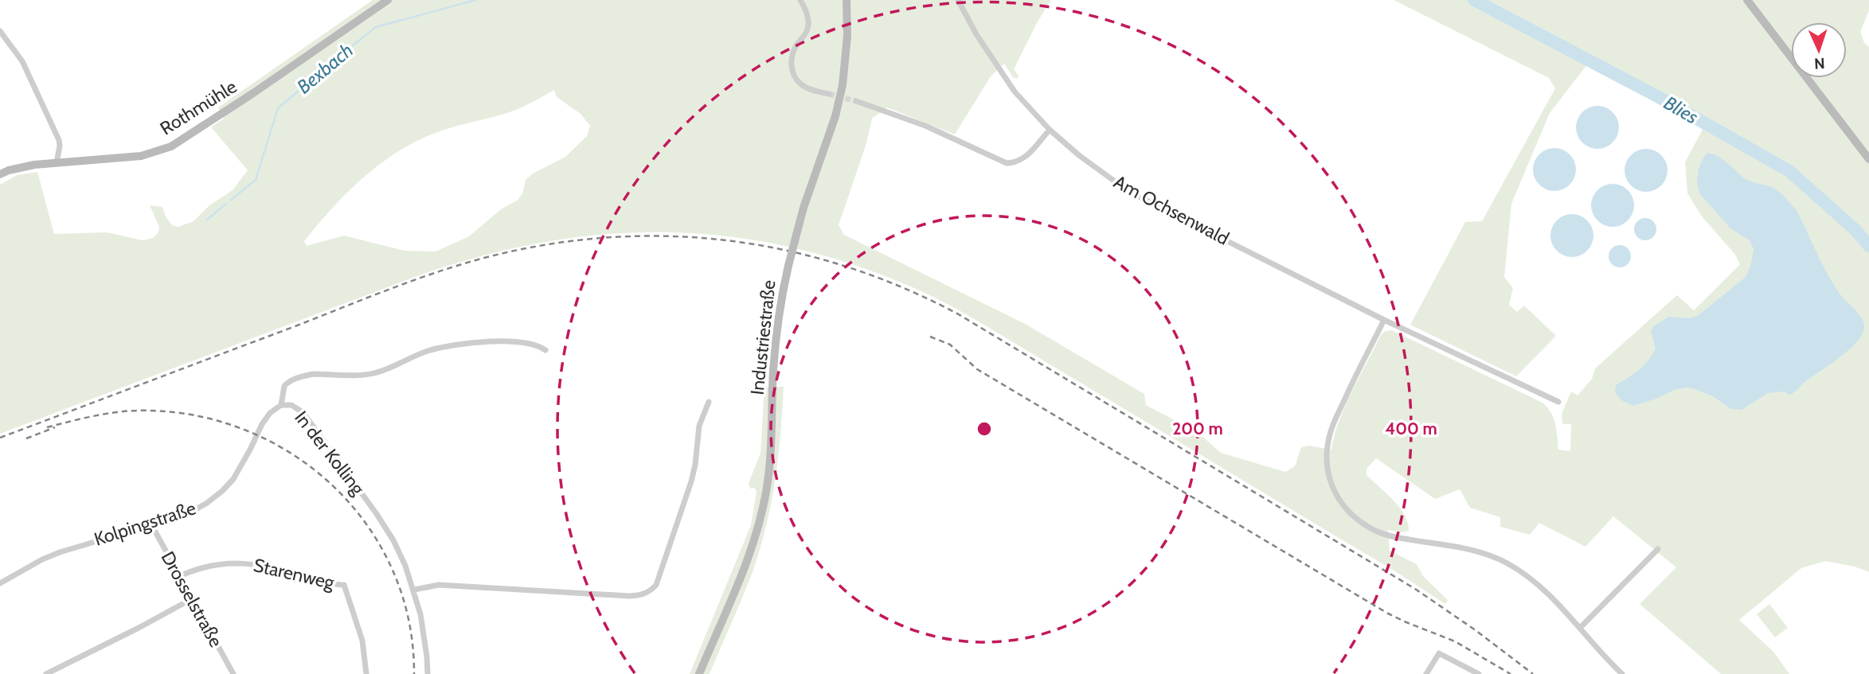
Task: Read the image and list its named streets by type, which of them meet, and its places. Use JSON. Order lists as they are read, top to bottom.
{
  "streets": {
    "street": [
      "Rothmühle",
      "Am Ochsenwald",
      "Industriestraße",
      "In der Kolling",
      "Kolpingstraße",
      "Starenweg",
      "Drosselstraße"
    ]
  },
  "crossings": [
    ["In der Kolling", "Kolpingstraße"],
    ["Kolpingstraße", "Drosselstraße"],
    ["Starenweg", "Drosselstraße"]
  ],
  "water": ["Bexbach", "Blies"],
  "north": "bottom",
  "rings": ["200 m", "400 m"]
}
